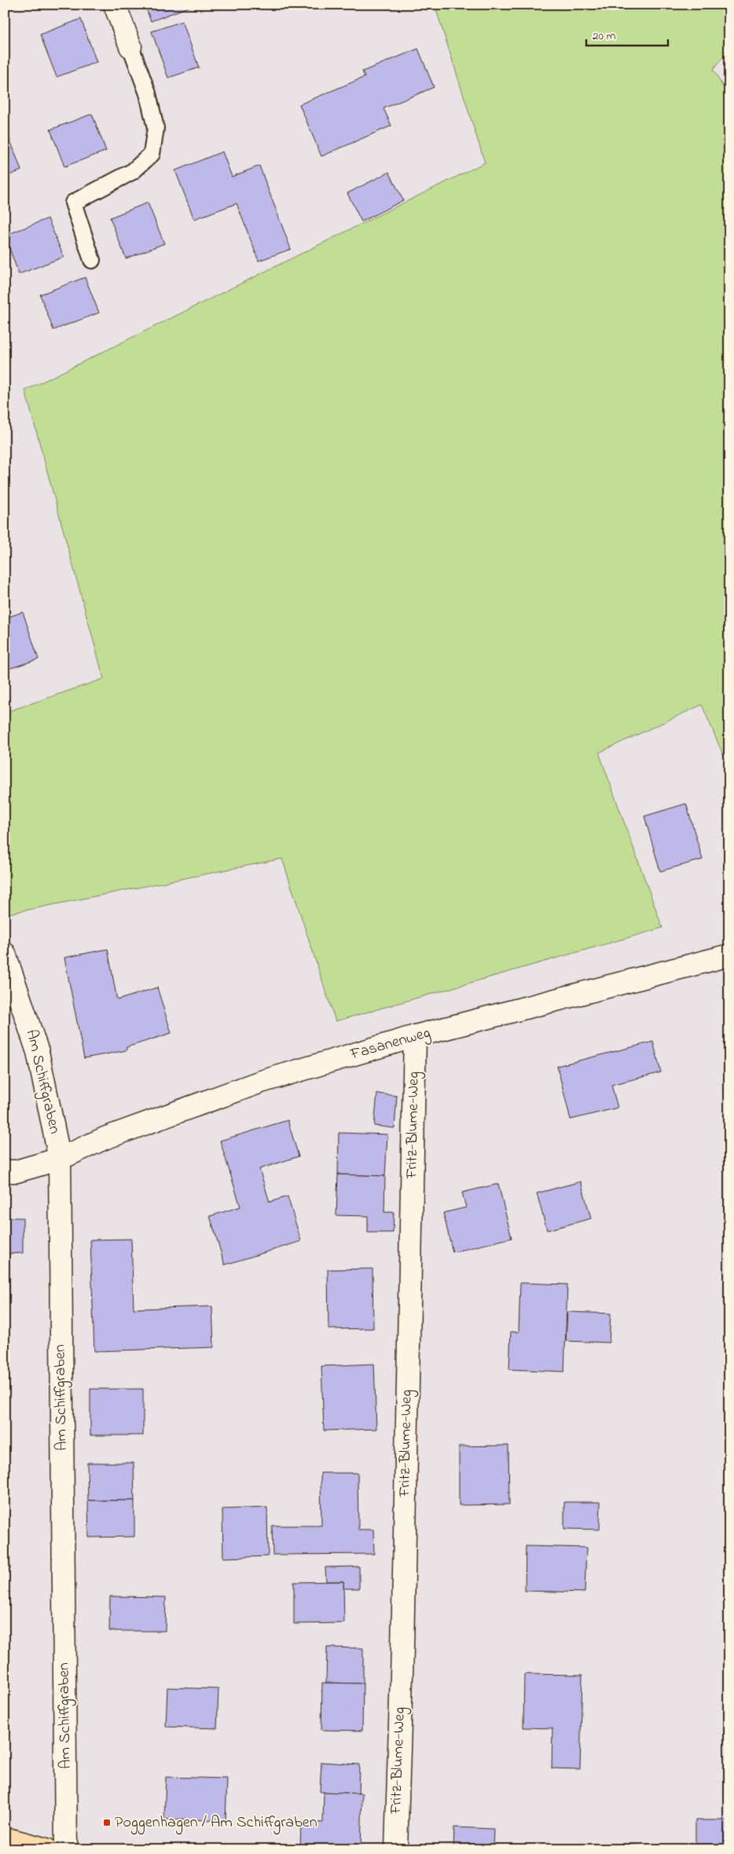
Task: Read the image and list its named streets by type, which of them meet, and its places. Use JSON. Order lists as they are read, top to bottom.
{
  "streets": {
    "street": ["Fasanenweg", "Am Schiffgraben", "Fritz-Blume-Weg"]
  },
  "crossings": [
    ["Fasanenweg", "Am Schiffgraben"],
    ["Fasanenweg", "Fritz-Blume-Weg"]
  ],
  "places": {
    "transit": ["Poggenhagen / Am Schiffgraben"]
  },
  "scale_bar": "20 m"
}
